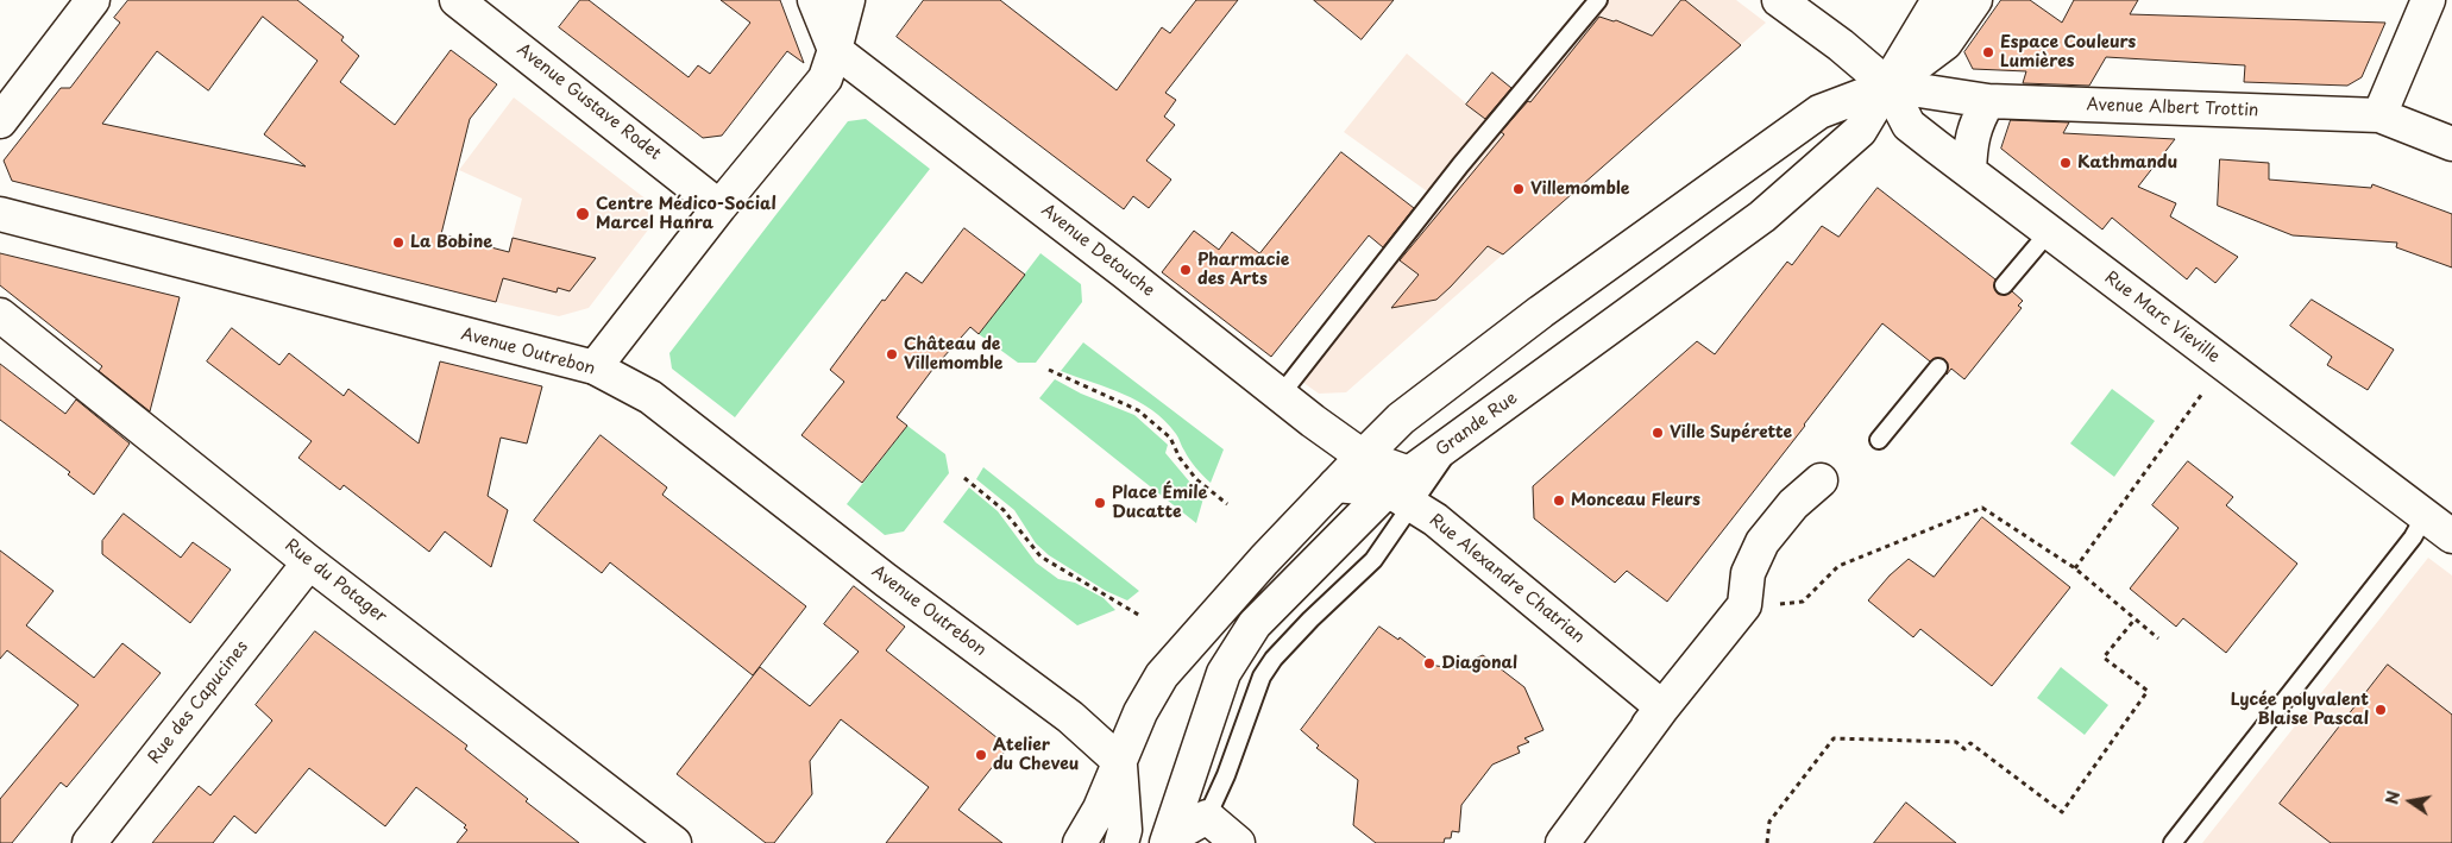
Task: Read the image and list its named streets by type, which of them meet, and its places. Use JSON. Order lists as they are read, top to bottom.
{
  "streets": {
    "street": [
      "Avenue Gustave Rodet",
      "Avenue Albert Trottin",
      "Avenue Detouche",
      "Rue Marc Vieville",
      "Avenue Outrebon",
      "Grande Rue",
      "Rue Alexandre Chatrian",
      "Rue du Potager",
      "Rue des Capucines"
    ]
  },
  "crossings": [
    ["Avenue Albert Trottin", "Rue Marc Vieville"],
    ["Avenue Albert Trottin", "Grande Rue"],
    ["Avenue Detouche", "Grande Rue"],
    ["Avenue Detouche", "Rue Alexandre Chatrian"],
    ["Rue Marc Vieville", "Grande Rue"],
    ["Avenue Outrebon", "Grande Rue"],
    ["Grande Rue", "Rue Alexandre Chatrian"],
    ["Rue du Potager", "Rue des Capucines"]
  ],
  "places": [
    "Espace Couleurs Lumières",
    "Kathmandu",
    "Villemomble",
    "Centre Médico-Social Marcel Hanra",
    "La Bobine",
    "Pharmacie des Arts",
    "Château de Villemomble",
    "Ville Supérette",
    "Monceau Fleurs",
    "Place Émile Ducatte",
    "Diagonal",
    "Lycée polyvalent Blaise Pascal",
    "Atelier du Cheveu"
  ],
  "north": "left"
}
